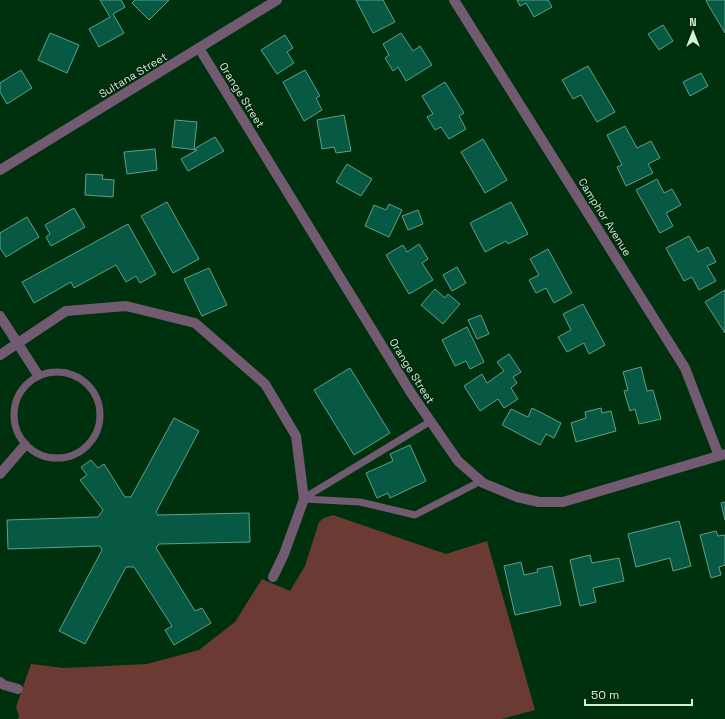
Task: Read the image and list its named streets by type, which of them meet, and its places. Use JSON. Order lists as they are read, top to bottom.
{
  "streets": {
    "street": ["Sultana Street", "Orange Street", "Camphor Avenue"]
  },
  "crossings": [
    ["Sultana Street", "Orange Street"],
    ["Orange Street", "Camphor Avenue"]
  ],
  "scale_bar": "50 m",
  "north": "top"
}
